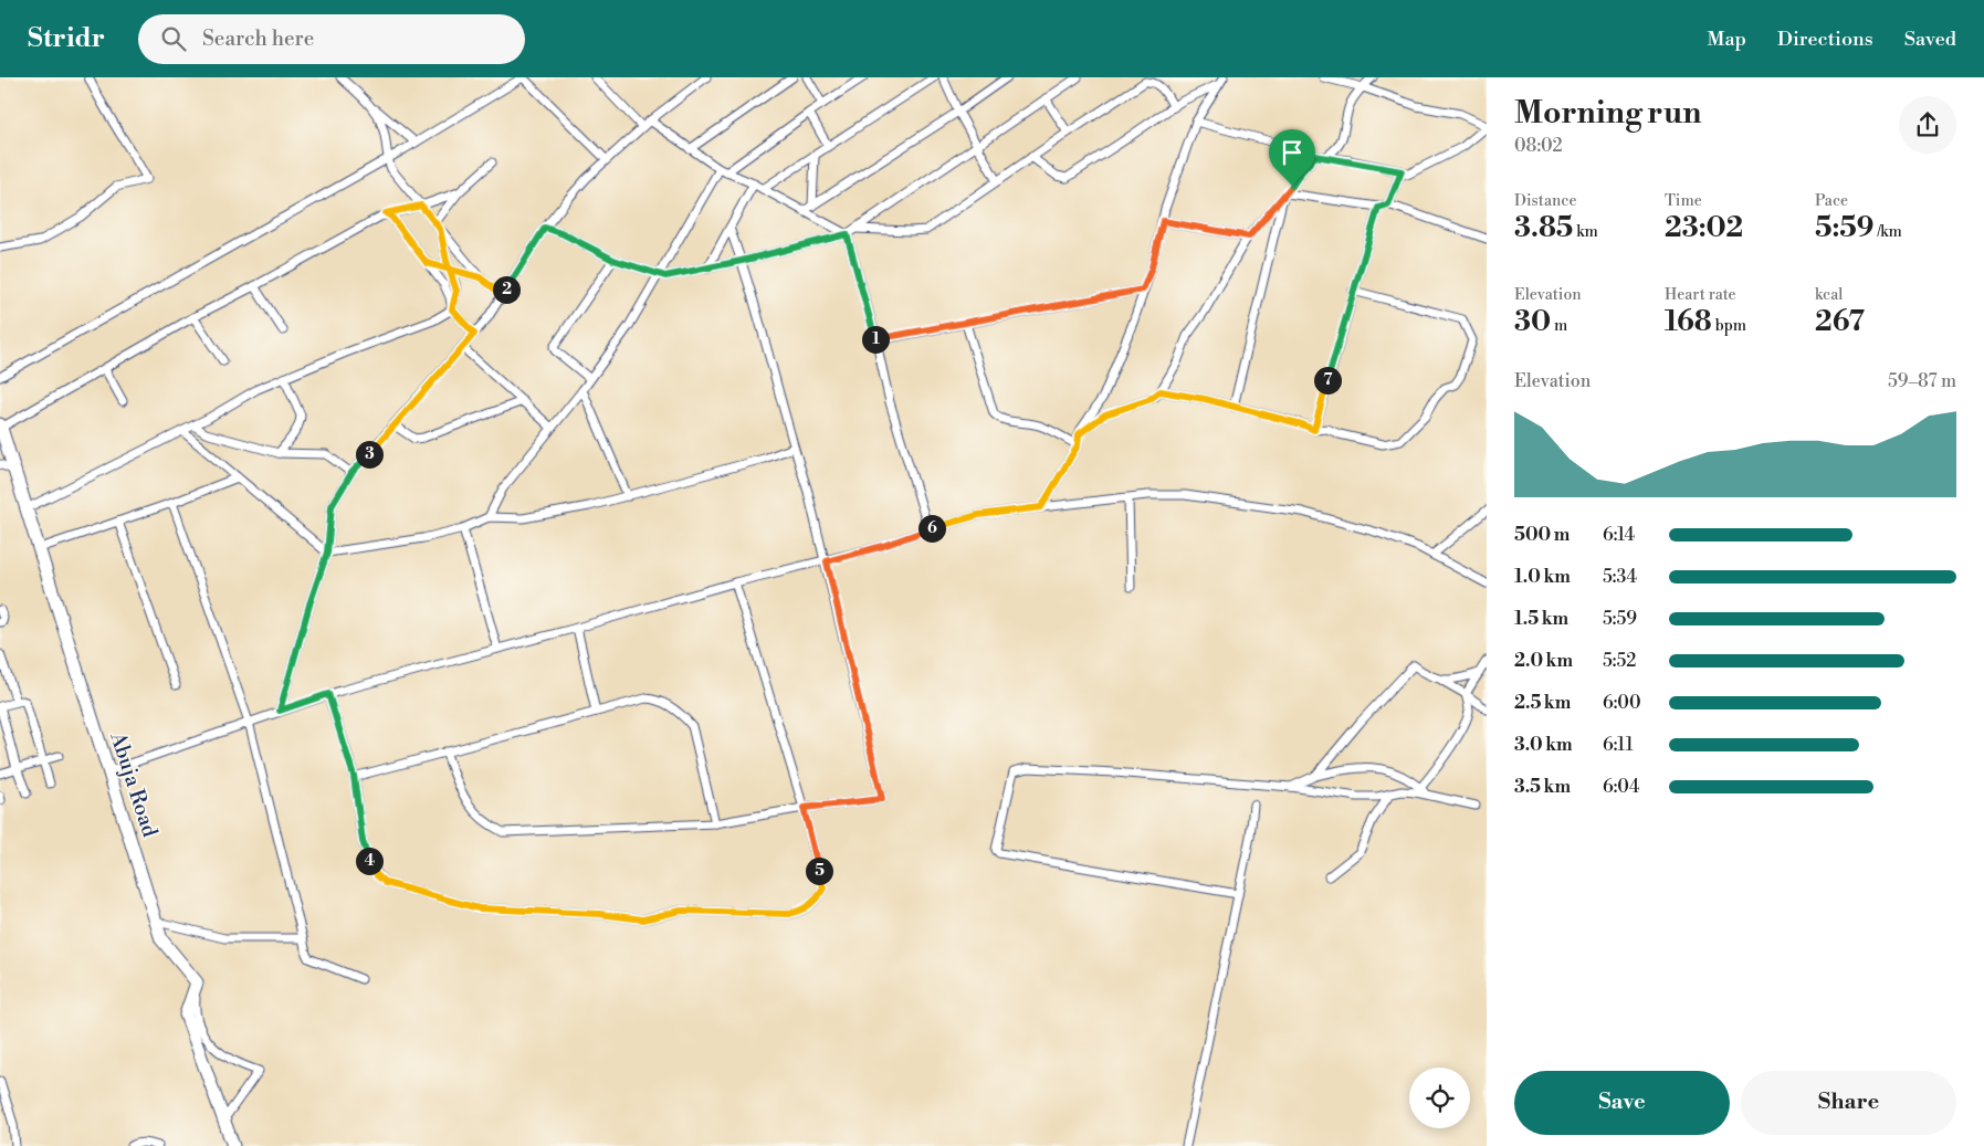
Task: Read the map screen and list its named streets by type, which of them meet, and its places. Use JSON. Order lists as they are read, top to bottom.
{
  "streets": {
    "main road": ["Abuja Road"]
  },
  "page": {
    "header": "Stridr",
    "search": "Search here",
    "nav": ["Map", "Directions", "Saved"],
    "heading": ["Morning run", "08:02"],
    "stats": [
      ["Distance", "3.85 km"],
      ["Time", "23:02"],
      ["Pace", "5:59 /km"],
      ["Elevation", "30 m"],
      ["Heart rate", "168 bpm"],
      ["kcal", "267"]
    ],
    "pins": [
      "2",
      "1",
      "7",
      "3",
      "6",
      "4",
      "5"
    ],
    "chart": ["Elevation", "59–87 m"],
    "list": [
      {
        "name": "500 m",
        "note": "6:14"
      },
      {
        "name": "1.0 km",
        "note": "5:34"
      },
      {
        "name": "1.5 km",
        "note": "5:59"
      },
      {
        "name": "2.0 km",
        "note": "5:52"
      },
      {
        "name": "2.5 km",
        "note": "6:00"
      },
      {
        "name": "3.0 km",
        "note": "6:11"
      },
      {
        "name": "3.5 km",
        "note": "6:04"
      }
    ],
    "buttons": ["Save", "Share"]
  }
}
